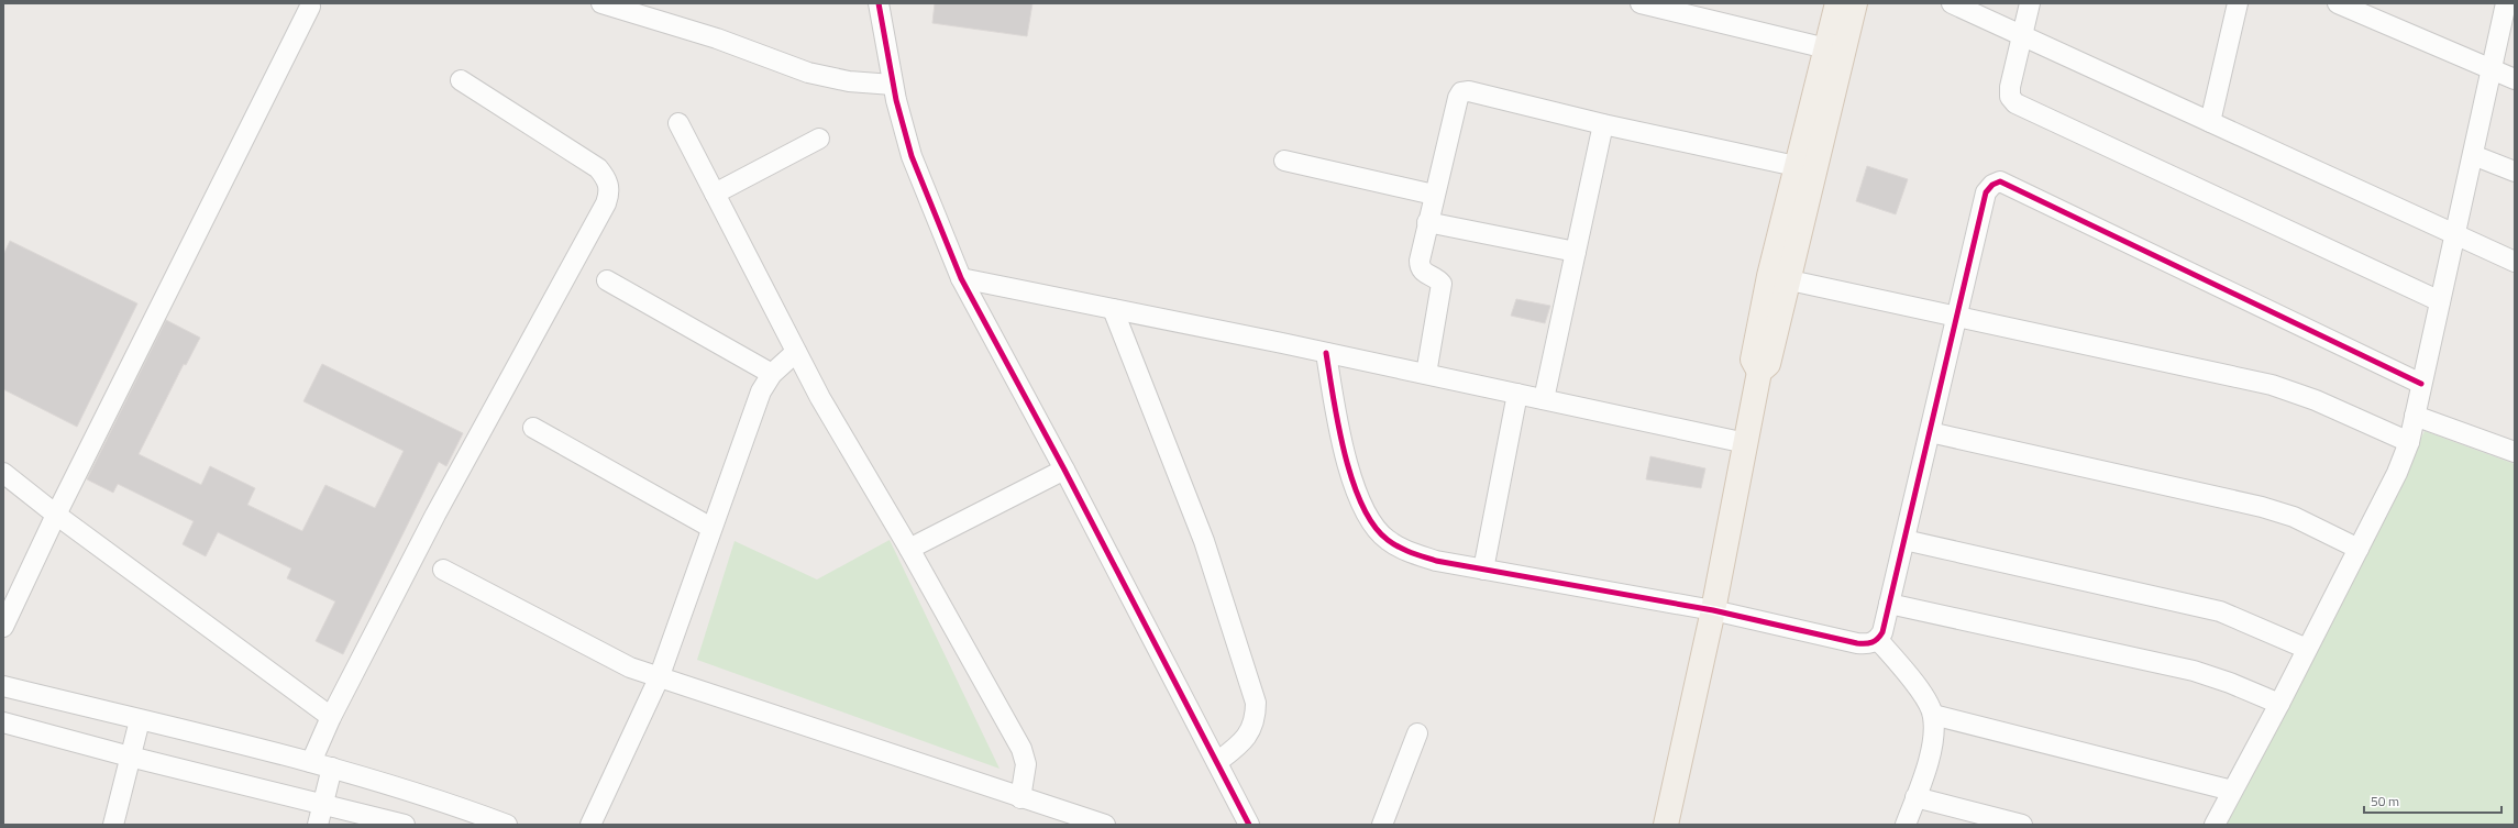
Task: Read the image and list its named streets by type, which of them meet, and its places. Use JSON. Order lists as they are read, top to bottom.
{
  "scale_bar": "50 m"
}
